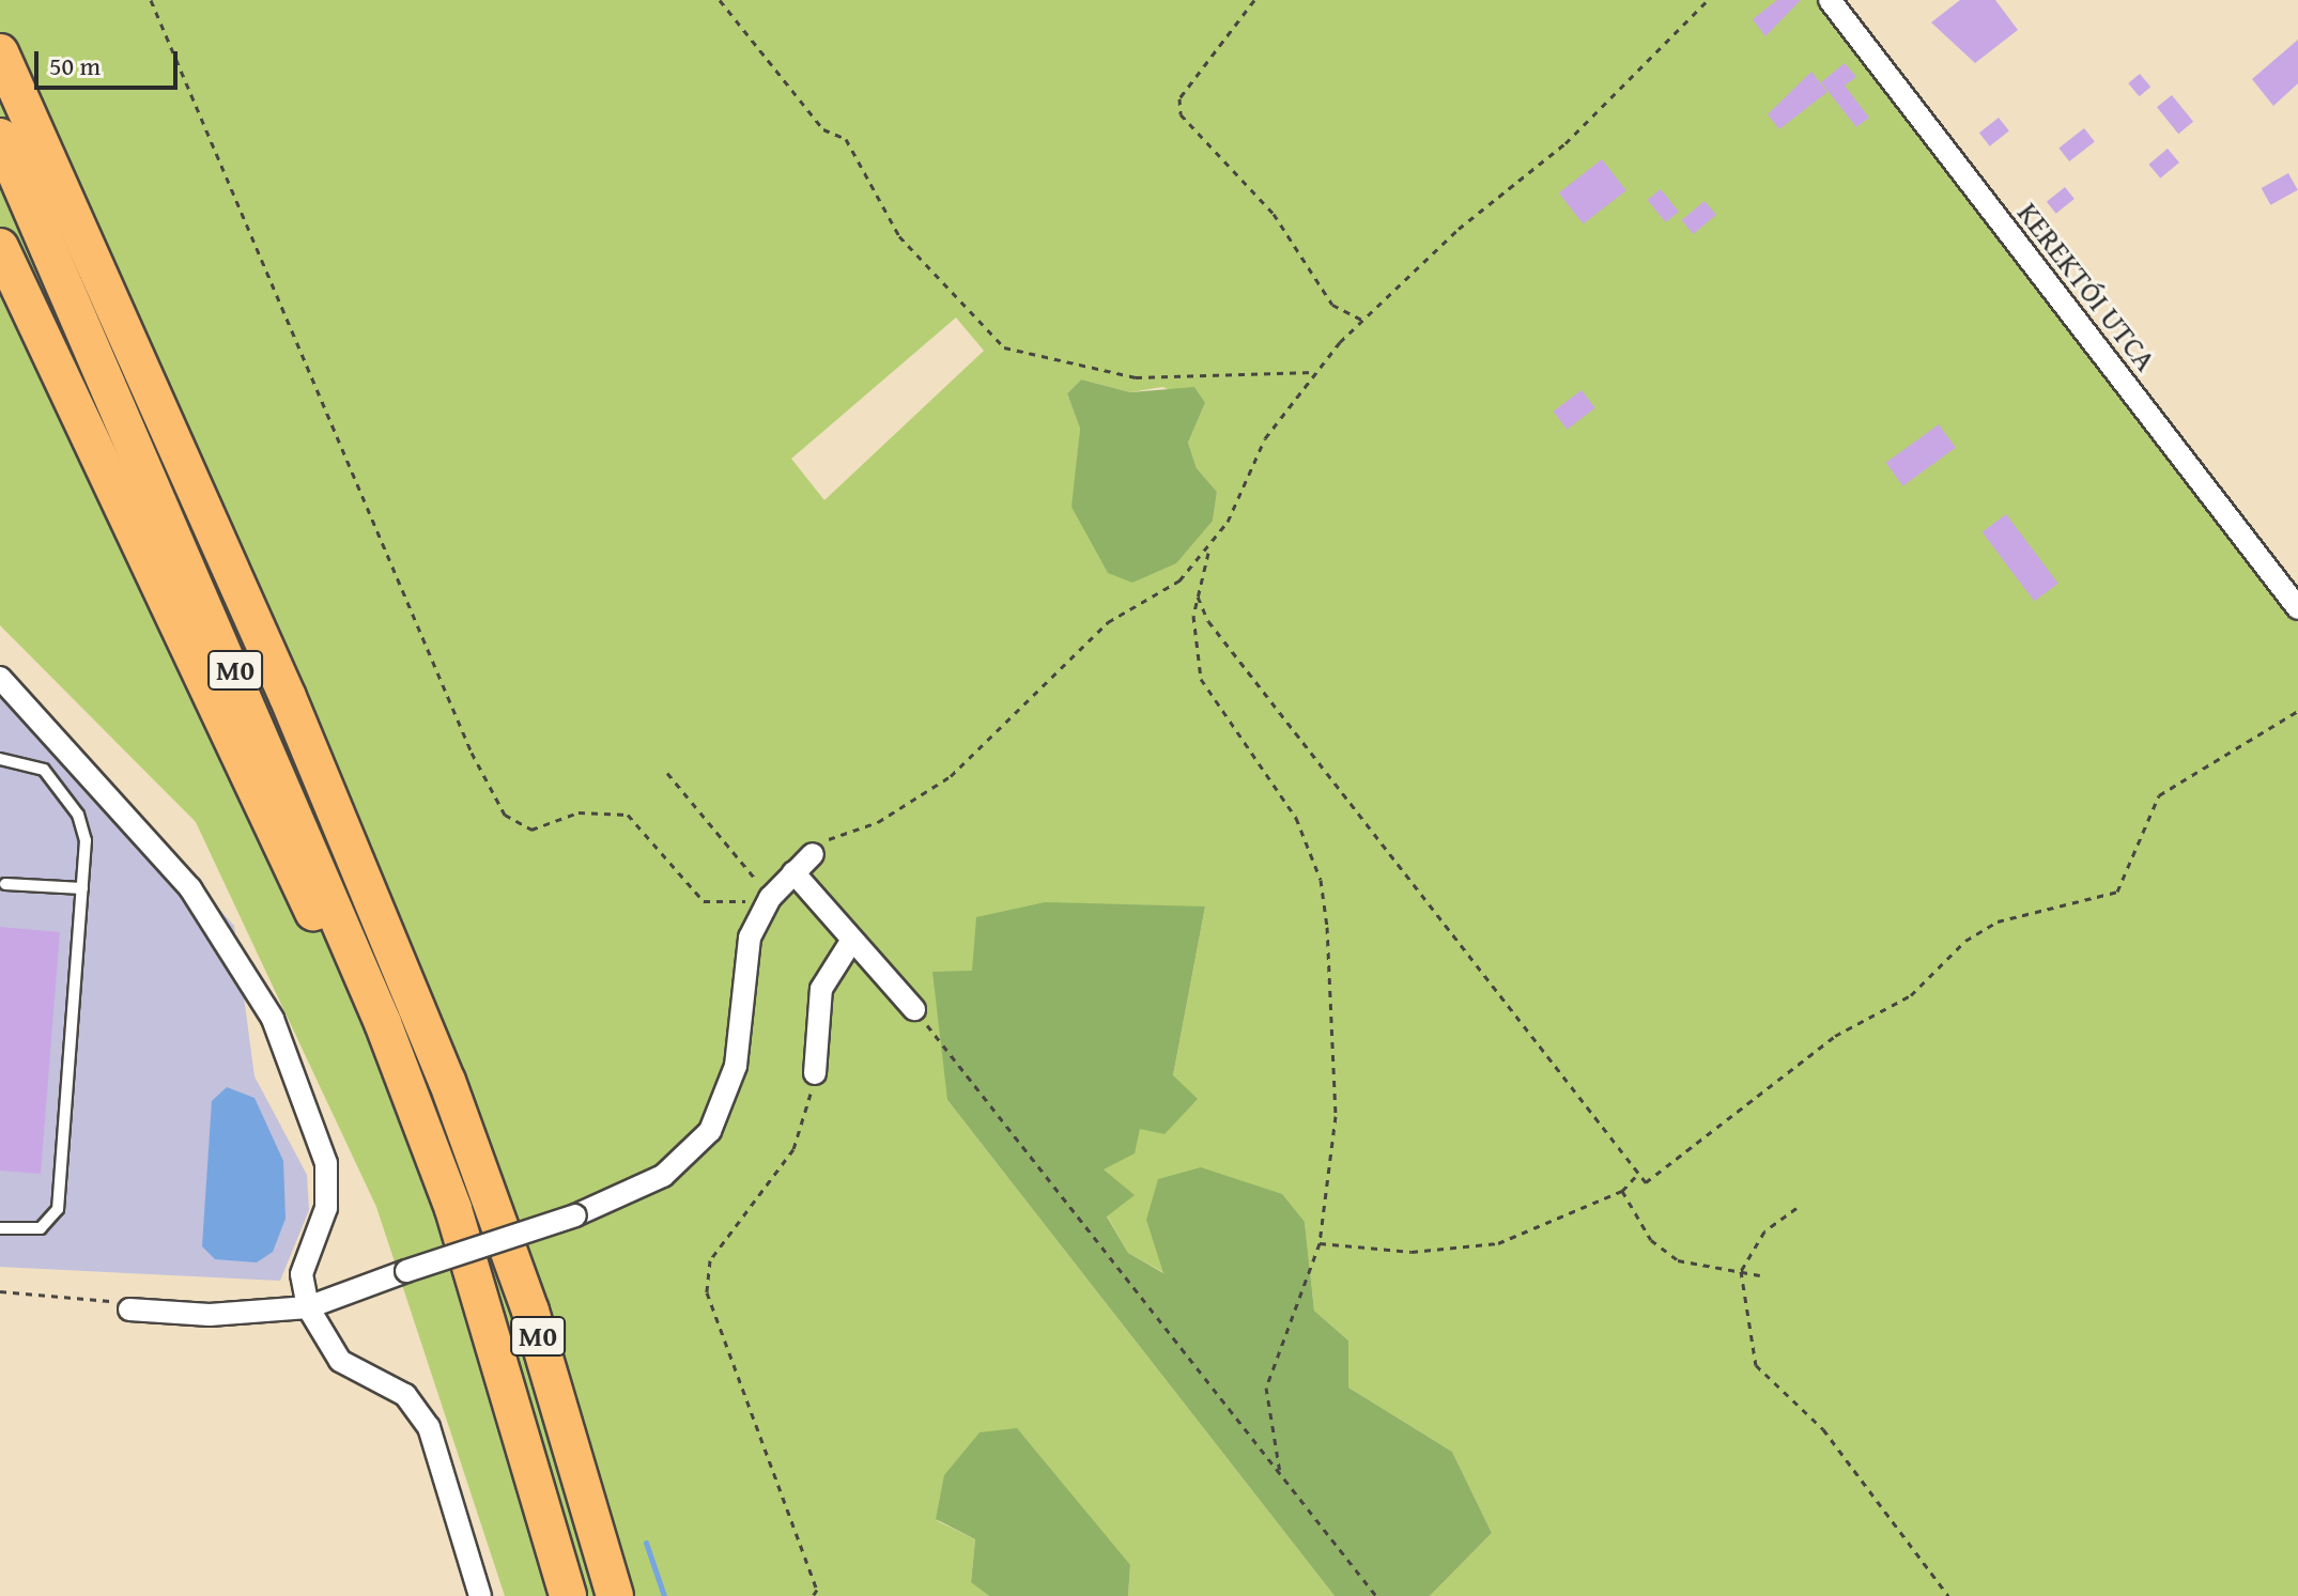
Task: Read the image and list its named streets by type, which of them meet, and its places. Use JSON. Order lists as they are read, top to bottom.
{
  "streets": {
    "highway": ["M0"],
    "street": ["KEREKTÓI UTCA"]
  },
  "scale_bar": "50 m"
}
